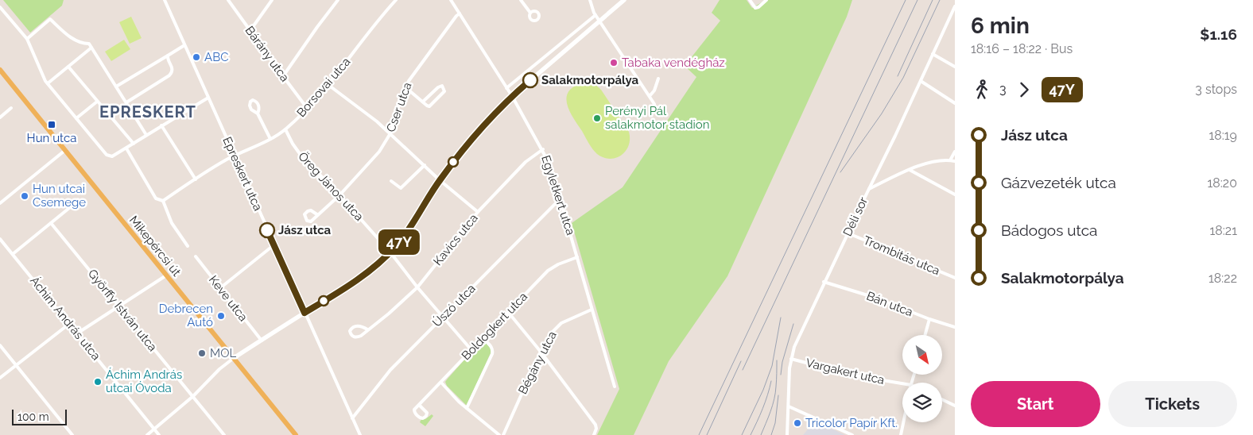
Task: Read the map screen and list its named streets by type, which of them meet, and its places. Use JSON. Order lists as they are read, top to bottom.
{
  "streets": {
    "main road": ["Mikepércsi út"],
    "street": [
      "Bárány utca",
      "Borsovai utca",
      "Cser utca",
      "Epreskert utca",
      "Öreg János utca",
      "Egyletkert utca",
      "Déli sor",
      "Kavics utca",
      "Trombitás utca",
      "Keve utca",
      "Bán utca",
      "Úszó utca",
      "Györffy István utca",
      "Áchim András utca",
      "Boldogkert utca",
      "Bégány utca",
      "Vargakert utca"
    ]
  },
  "crossings": [
    ["Bárány utca", "Borsovai utca"],
    ["Borsovai utca", "Epreskert utca"],
    ["Borsovai utca", "Öreg János utca"],
    ["Cser utca", "Öreg János utca"],
    ["Cser utca", "Egyletkert utca"],
    ["Epreskert utca", "Úszó utca"],
    ["Öreg János utca", "Kavics utca"],
    ["Öreg János utca", "Úszó utca"],
    ["Öreg János utca", "Boldogkert utca"],
    ["Egyletkert utca", "Kavics utca"],
    ["Egyletkert utca", "Úszó utca"],
    ["Egyletkert utca", "Boldogkert utca"],
    ["Egyletkert utca", "Bégány utca"],
    ["Déli sor", "Trombitás utca"],
    ["Déli sor", "Bán utca"],
    ["Déli sor", "Vargakert utca"]
  ],
  "districts": ["EPRESKERT"],
  "places": {
    "other": [
      "ABC",
      "Tabaka vendégház",
      "Salakmotorpálya",
      "Perényi Pál salakmotor stadion",
      "Hun utcai Csemege",
      "Jász utca",
      "Debrecen Autó",
      "MOL",
      "Áchim András utcai Óvoda",
      "Tricolor Papír Kft."
    ],
    "transit": ["Hun utca"]
  },
  "lines": ["bus line 47Y"],
  "scale_bar": "100 m",
  "north": "bottom right",
  "page": {
    "on_map": "47Y",
    "heading": ["6 min", "18:16 – 18:22 · Bus", "$1.16"],
    "legs": ["3", "47Y", "3 stops"],
    "list": [
      {
        "name": "Jász utca",
        "value": "18:19"
      },
      {
        "name": "Gázvezeték utca",
        "value": "18:20"
      },
      {
        "name": "Bádogos utca",
        "value": "18:21"
      },
      {
        "name": "Salakmotorpálya",
        "value": "18:22"
      }
    ],
    "buttons": ["Start", "Tickets"],
    "scale": "100 m"
  }
}
